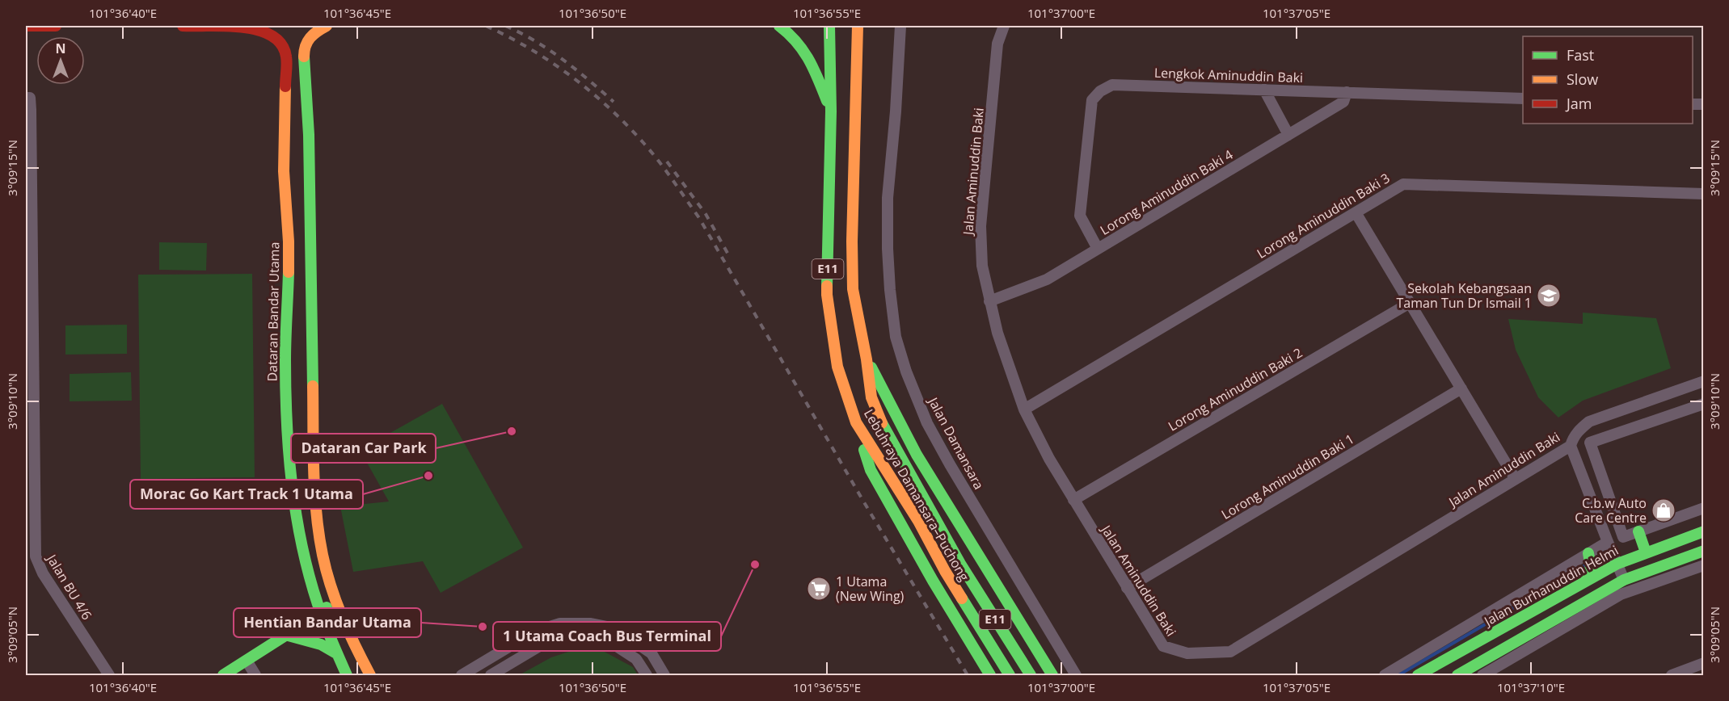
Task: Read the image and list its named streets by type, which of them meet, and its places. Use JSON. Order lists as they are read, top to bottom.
{
  "streets": {
    "main road": [
      "E11",
      "Dataran Bandar Utama",
      "Lebuhraya Damansara–Puchong",
      "Jalan Burhanuddin Helmi"
    ],
    "street": [
      "Lengkok Aminuddin Baki",
      "Jalan Aminuddin Baki",
      "Lorong Aminuddin Baki 4",
      "Lorong Aminuddin Baki 3",
      "Lorong Aminuddin Baki 2",
      "Jalan Damansara",
      "Lorong Aminuddin Baki 1",
      "Jalan BU 4/6"
    ]
  },
  "crossings": [
    ["Lengkok Aminuddin Baki", "Lorong Aminuddin Baki 4"],
    ["Jalan Aminuddin Baki", "Lorong Aminuddin Baki 4"],
    ["Jalan Aminuddin Baki", "Lorong Aminuddin Baki 3"],
    ["Jalan Aminuddin Baki", "Lorong Aminuddin Baki 2"],
    ["Jalan Aminuddin Baki", "Lorong Aminuddin Baki 1"]
  ],
  "places": {
    "school or university": ["Sekolah Kebangsaan Taman Tun Dr Ismail 1"],
    "other": [
      "Dataran Car Park",
      "Morac Go Kart Track 1 Utama",
      "1 Utama Coach Bus Terminal",
      "Hentian Bandar Utama"
    ],
    "shop": ["C.b.w Auto Care Centre"],
    "supermarket": ["1 Utama (New Wing)"]
  },
  "legend": ["Fast", "Slow", "Jam"],
  "north": "top",
  "coordinates": [
    "101°36'40\"E",
    "101°36'45\"E",
    "101°36'50\"E",
    "101°36'55\"E",
    "101°37'00\"E",
    "101°37'05\"E",
    "3°09'15\"N",
    "3°09'10\"N",
    "3°09'05\"N",
    "101°37'10\"E"
  ]
}
